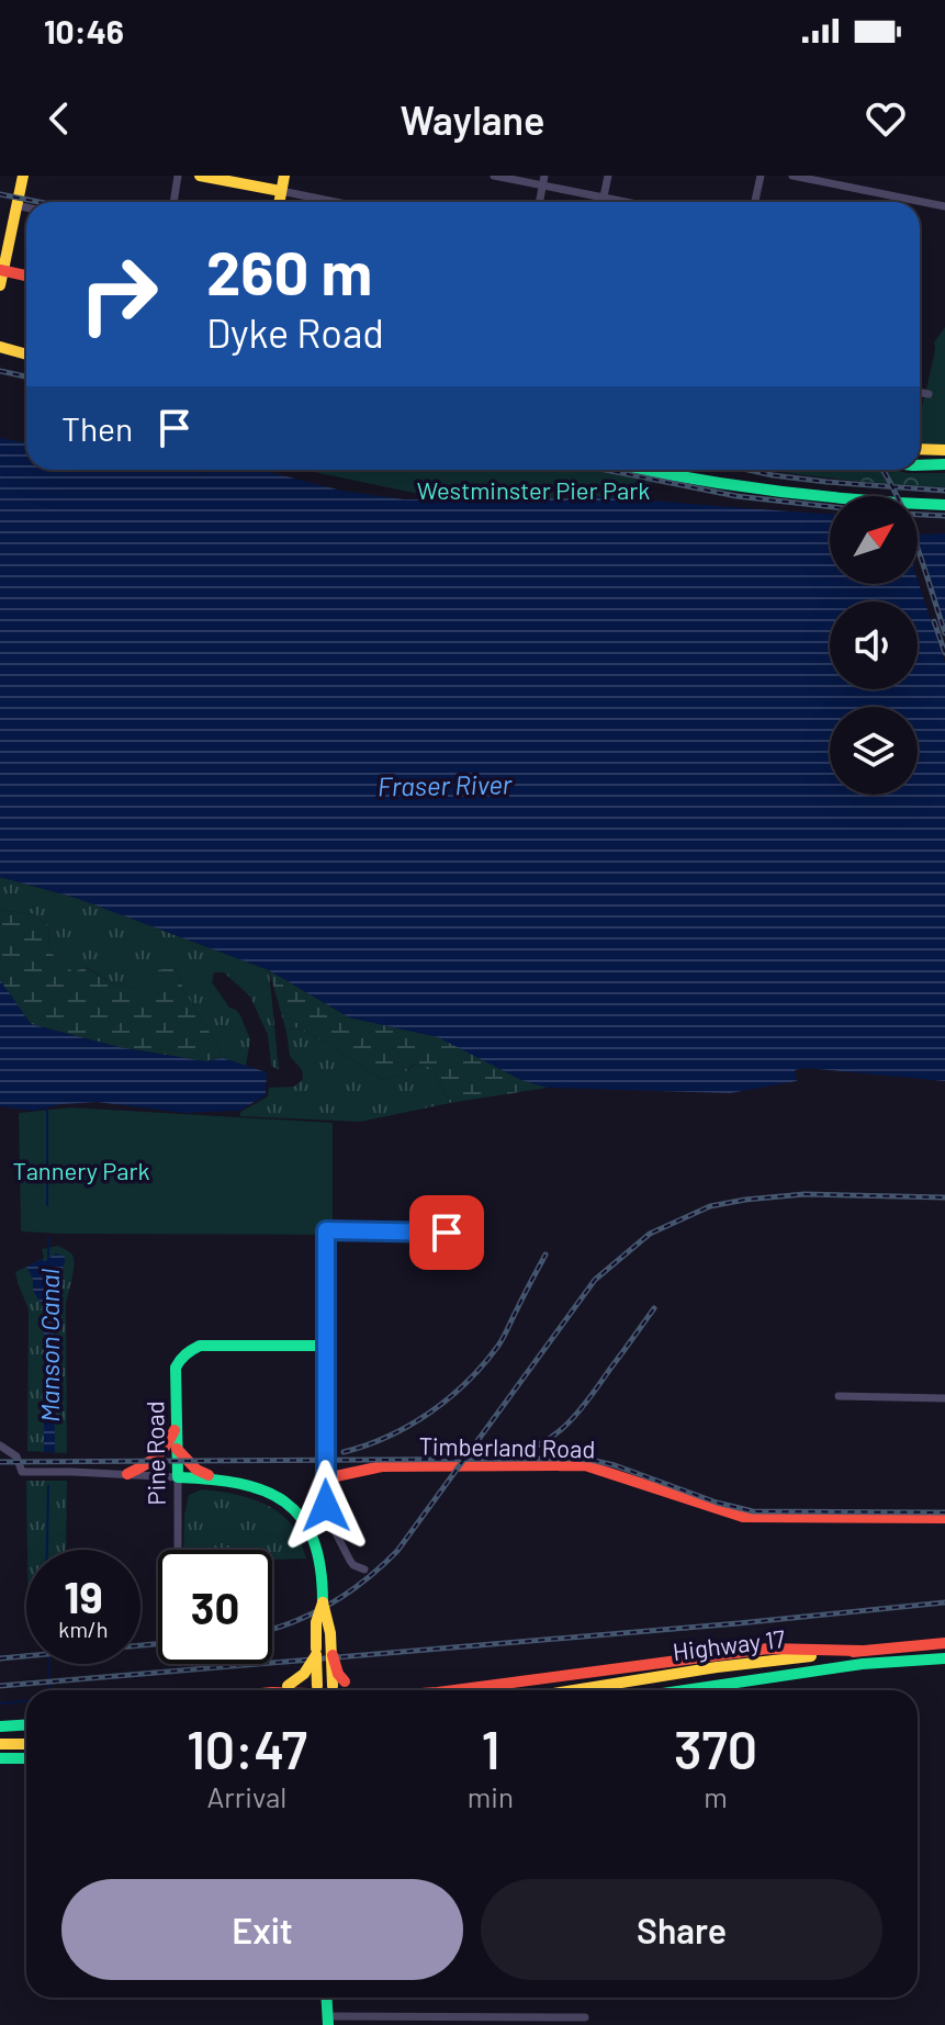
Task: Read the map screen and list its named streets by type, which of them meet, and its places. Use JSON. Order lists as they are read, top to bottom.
{
  "streets": {
    "main road": ["Timberland Road", "Pine Road", "Highway 17"]
  },
  "water": ["Fraser River", "Manson Canal"],
  "parks": ["Westminster Pier Park", "Tannery Park"],
  "north": "top right",
  "page": {
    "status": "10:46",
    "header": "Waylane",
    "turn": ["260 m", "Dyke Road"],
    "then": "Then",
    "speed": "19 km/h",
    "limit": "30",
    "eta": [
      "10:47",
      "Arrival",
      "1",
      "min",
      "370",
      "m"
    ],
    "buttons": ["Exit", "Share"]
  }
}
